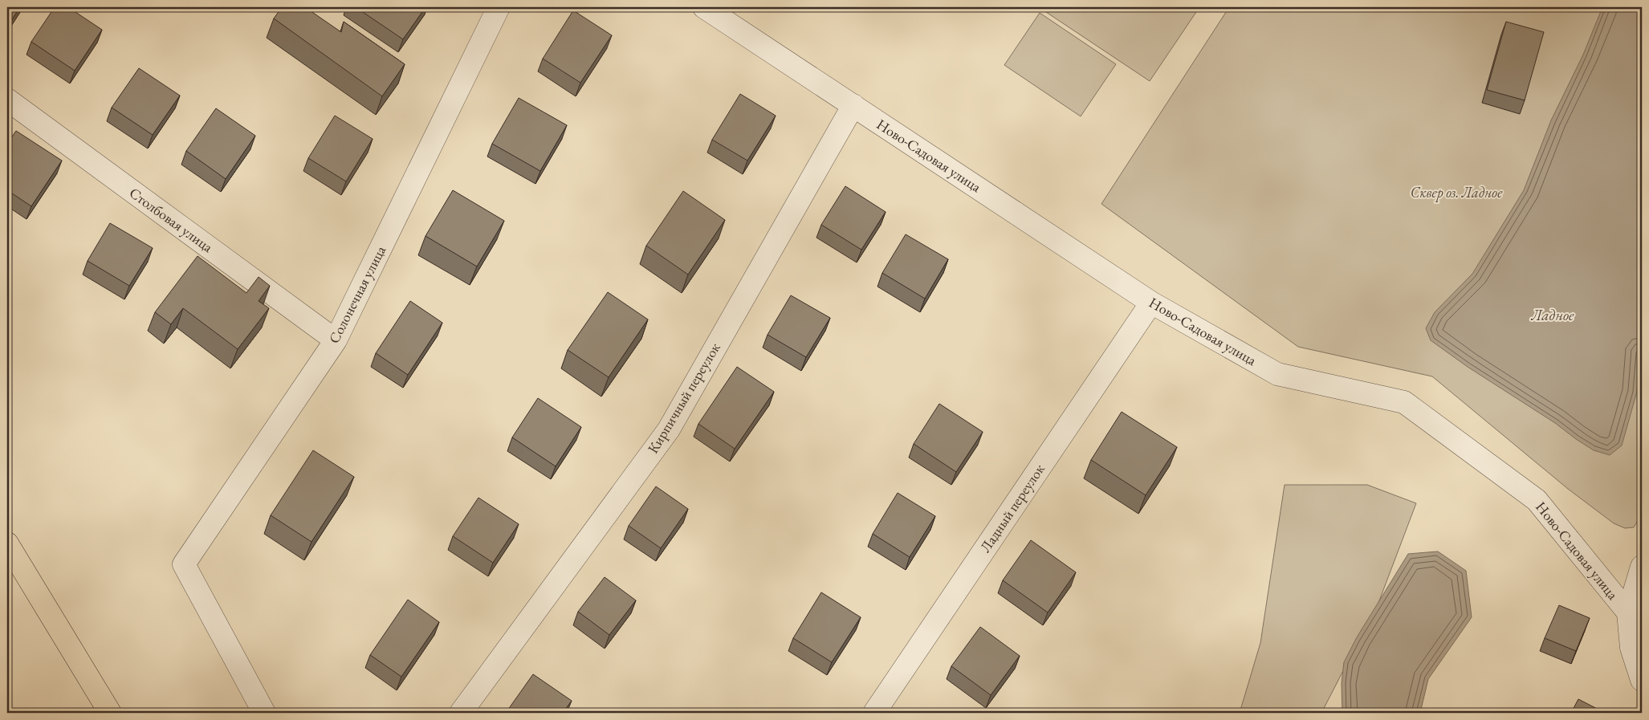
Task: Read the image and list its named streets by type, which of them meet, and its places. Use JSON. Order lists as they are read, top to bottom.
{
  "streets": {
    "street": [
      "Ново-Садовая улица",
      "Столбовая улица",
      "Солонечная улица",
      "Кирпичный переулок",
      "Ладный переулок"
    ]
  },
  "crossings": [
    ["Ново-Садовая улица", "Кирпичный переулок"],
    ["Ново-Садовая улица", "Ладный переулок"],
    ["Столбовая улица", "Солонечная улица"]
  ],
  "water": ["Ладное"],
  "parks": ["Сквер оз. Ладное"]
}
